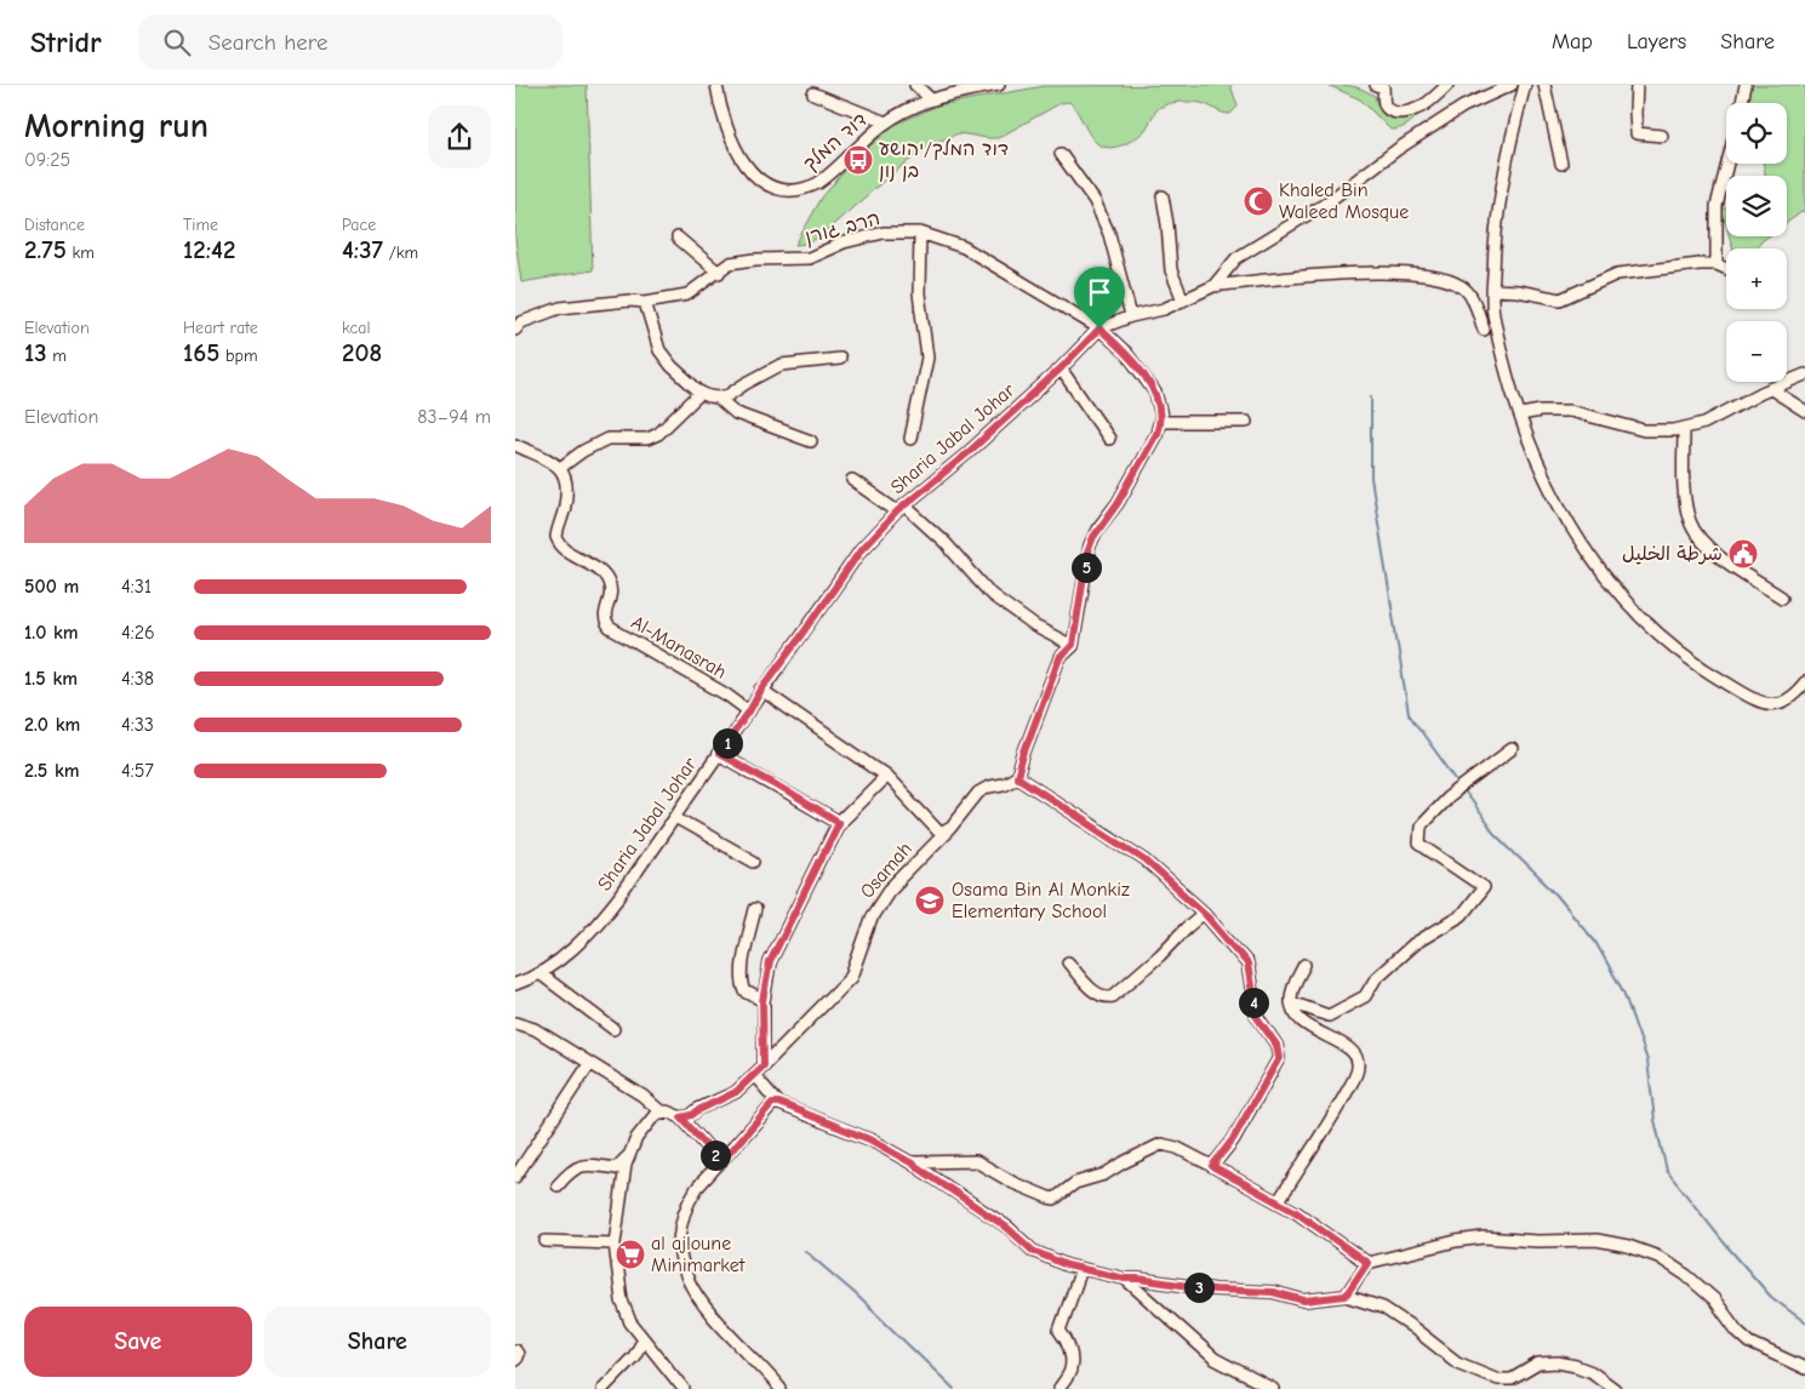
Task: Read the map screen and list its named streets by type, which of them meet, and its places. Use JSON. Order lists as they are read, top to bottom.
{
  "streets": {
    "street": [
      "דוד המלך",
      "הרב גורן",
      "Sharia Jabal Johar",
      "Al-Manasrah",
      "Osamah"
    ]
  },
  "crossings": [
    ["הרב גורן", "Sharia Jabal Johar"],
    ["Sharia Jabal Johar", "Al-Manasrah"]
  ],
  "places": {
    "bus stop": ["דוד המלך/יהושע בן נון"],
    "mosque": ["Khaled Bin Waleed Mosque"],
    "public building": ["شرطة الخليل"],
    "school or university": ["Osama Bin Al Monkiz Elementary School"],
    "supermarket": ["al ajloune Minimarket"]
  },
  "page": {
    "header": "Stridr",
    "search": "Search here",
    "nav": ["Map", "Layers", "Share"],
    "heading": ["Morning run", "09:25"],
    "map_buttons": ["+", "−"],
    "stats": [
      ["Distance", "2.75 km"],
      ["Time", "12:42"],
      ["Pace", "4:37 /km"],
      ["Elevation", "13 m"],
      ["Heart rate", "165 bpm"],
      ["kcal", "208"]
    ],
    "chart": ["Elevation", "83–94 m"],
    "pins": [
      "5",
      "1",
      "4",
      "2",
      "3"
    ],
    "list": [
      {
        "name": "500 m",
        "note": "4:31"
      },
      {
        "name": "1.0 km",
        "note": "4:26"
      },
      {
        "name": "1.5 km",
        "note": "4:38"
      },
      {
        "name": "2.0 km",
        "note": "4:33"
      },
      {
        "name": "2.5 km",
        "note": "4:57"
      }
    ],
    "buttons": ["Save", "Share"]
  }
}
